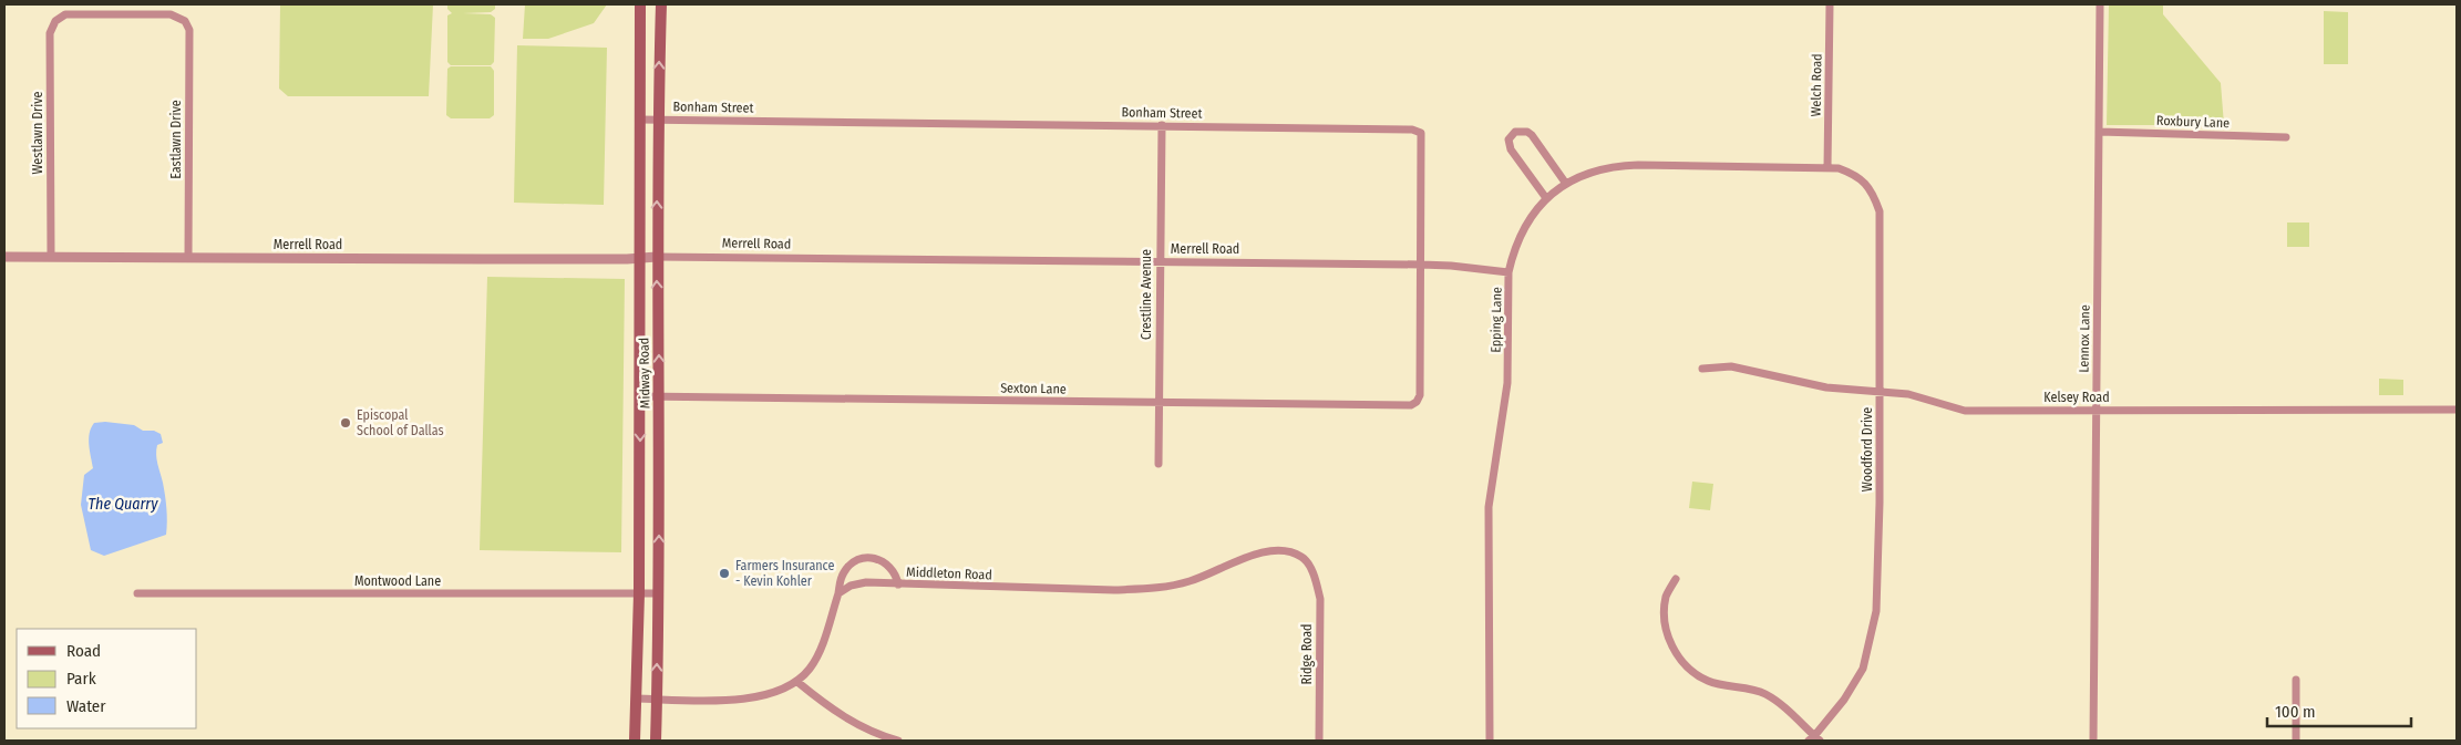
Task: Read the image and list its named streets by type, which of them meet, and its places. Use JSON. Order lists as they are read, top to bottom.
{
  "streets": {
    "main road": ["Midway Road"],
    "street": [
      "Welch Road",
      "Bonham Street",
      "Roxbury Lane",
      "Westlawn Drive",
      "Eastlawn Drive",
      "Merrell Road",
      "Crestline Avenue",
      "Epping Lane",
      "Lennox Lane",
      "Sexton Lane",
      "Kelsey Road",
      "Woodford Drive",
      "Middleton Road",
      "Montwood Lane",
      "Ridge Road"
    ]
  },
  "crossings": [
    ["Welch Road", "Epping Lane"],
    ["Welch Road", "Woodford Drive"],
    ["Bonham Street", "Merrell Road"],
    ["Bonham Street", "Crestline Avenue"],
    ["Bonham Street", "Midway Road"],
    ["Bonham Street", "Sexton Lane"],
    ["Roxbury Lane", "Lennox Lane"],
    ["Westlawn Drive", "Eastlawn Drive"],
    ["Westlawn Drive", "Merrell Road"],
    ["Eastlawn Drive", "Merrell Road"],
    ["Merrell Road", "Crestline Avenue"],
    ["Merrell Road", "Epping Lane"],
    ["Merrell Road", "Midway Road"],
    ["Crestline Avenue", "Sexton Lane"],
    ["Epping Lane", "Woodford Drive"],
    ["Lennox Lane", "Kelsey Road"],
    ["Midway Road", "Sexton Lane"],
    ["Midway Road", "Montwood Lane"],
    ["Kelsey Road", "Woodford Drive"],
    ["Middleton Road", "Ridge Road"]
  ],
  "water": ["The Quarry"],
  "places": ["Episcopal School of Dallas", "Farmers Insurance - Kevin Kohler"],
  "legend": ["Road", "Park", "Water"],
  "scale_bar": "100 m"
}
